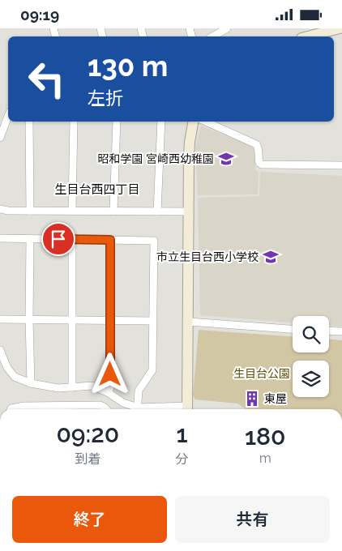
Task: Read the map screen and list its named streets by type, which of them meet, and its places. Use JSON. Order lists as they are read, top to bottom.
{
  "districts": ["生目台西四丁目"],
  "parks": ["生目台公園"],
  "places": {
    "school or university": ["昭和学園 宮崎西幼稚園", "市立生目台西小学校"],
    "building": ["東屋"]
  },
  "page": {
    "status": "09:19",
    "turn": ["130 m", "左折"],
    "eta": [
      "09:20",
      "到着",
      "1",
      "分",
      "180",
      "m"
    ],
    "buttons": ["終了", "共有"]
  }
}
